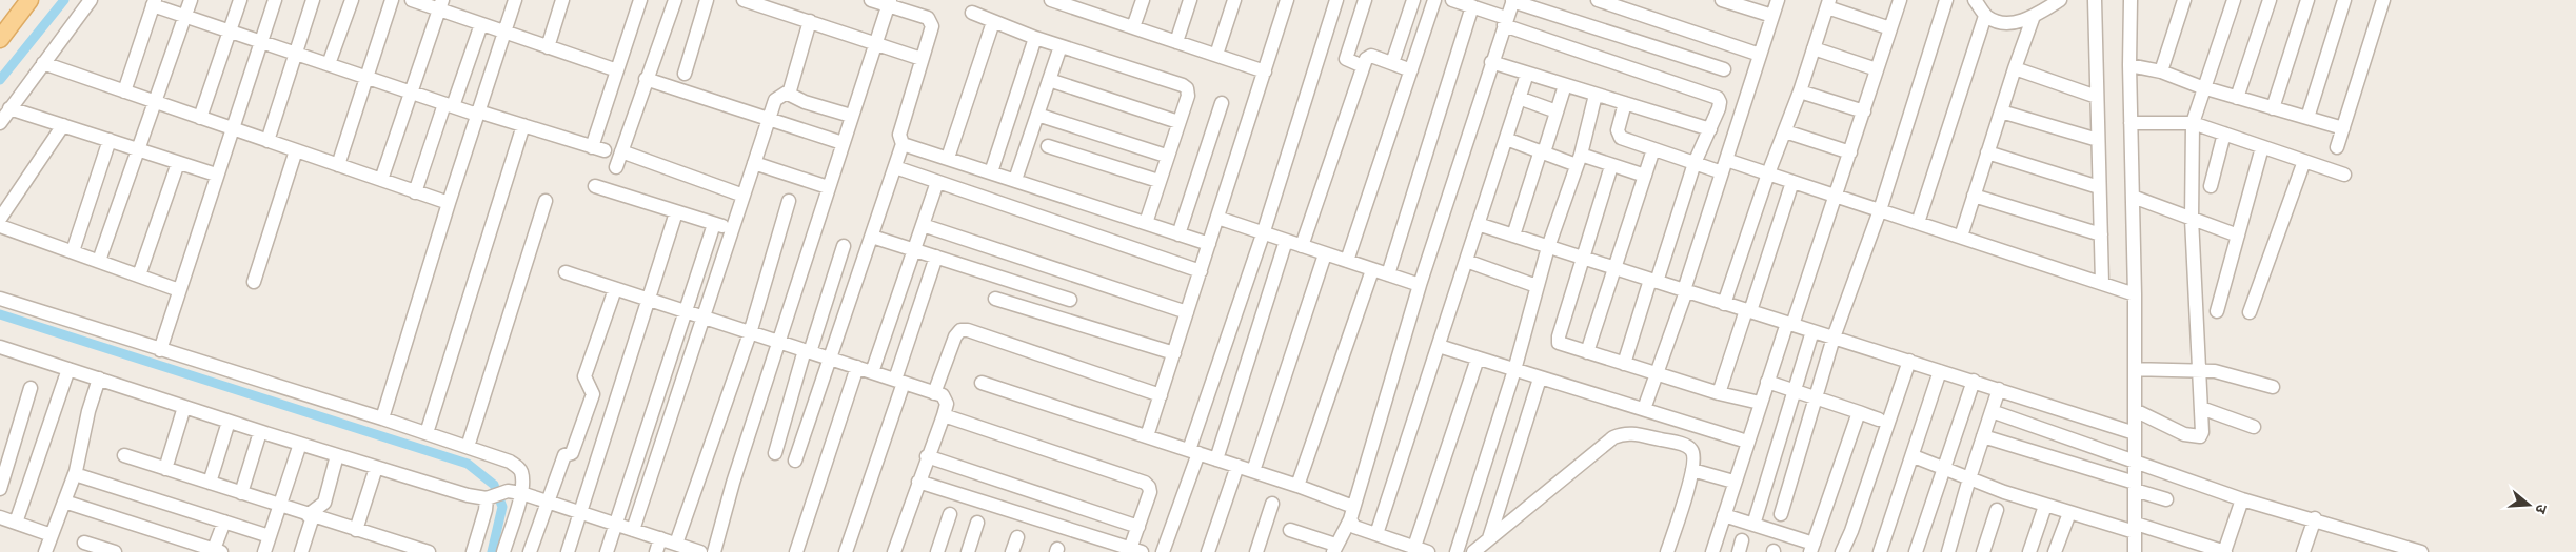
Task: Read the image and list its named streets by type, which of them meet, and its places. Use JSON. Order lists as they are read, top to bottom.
{
  "north": "right"
}
